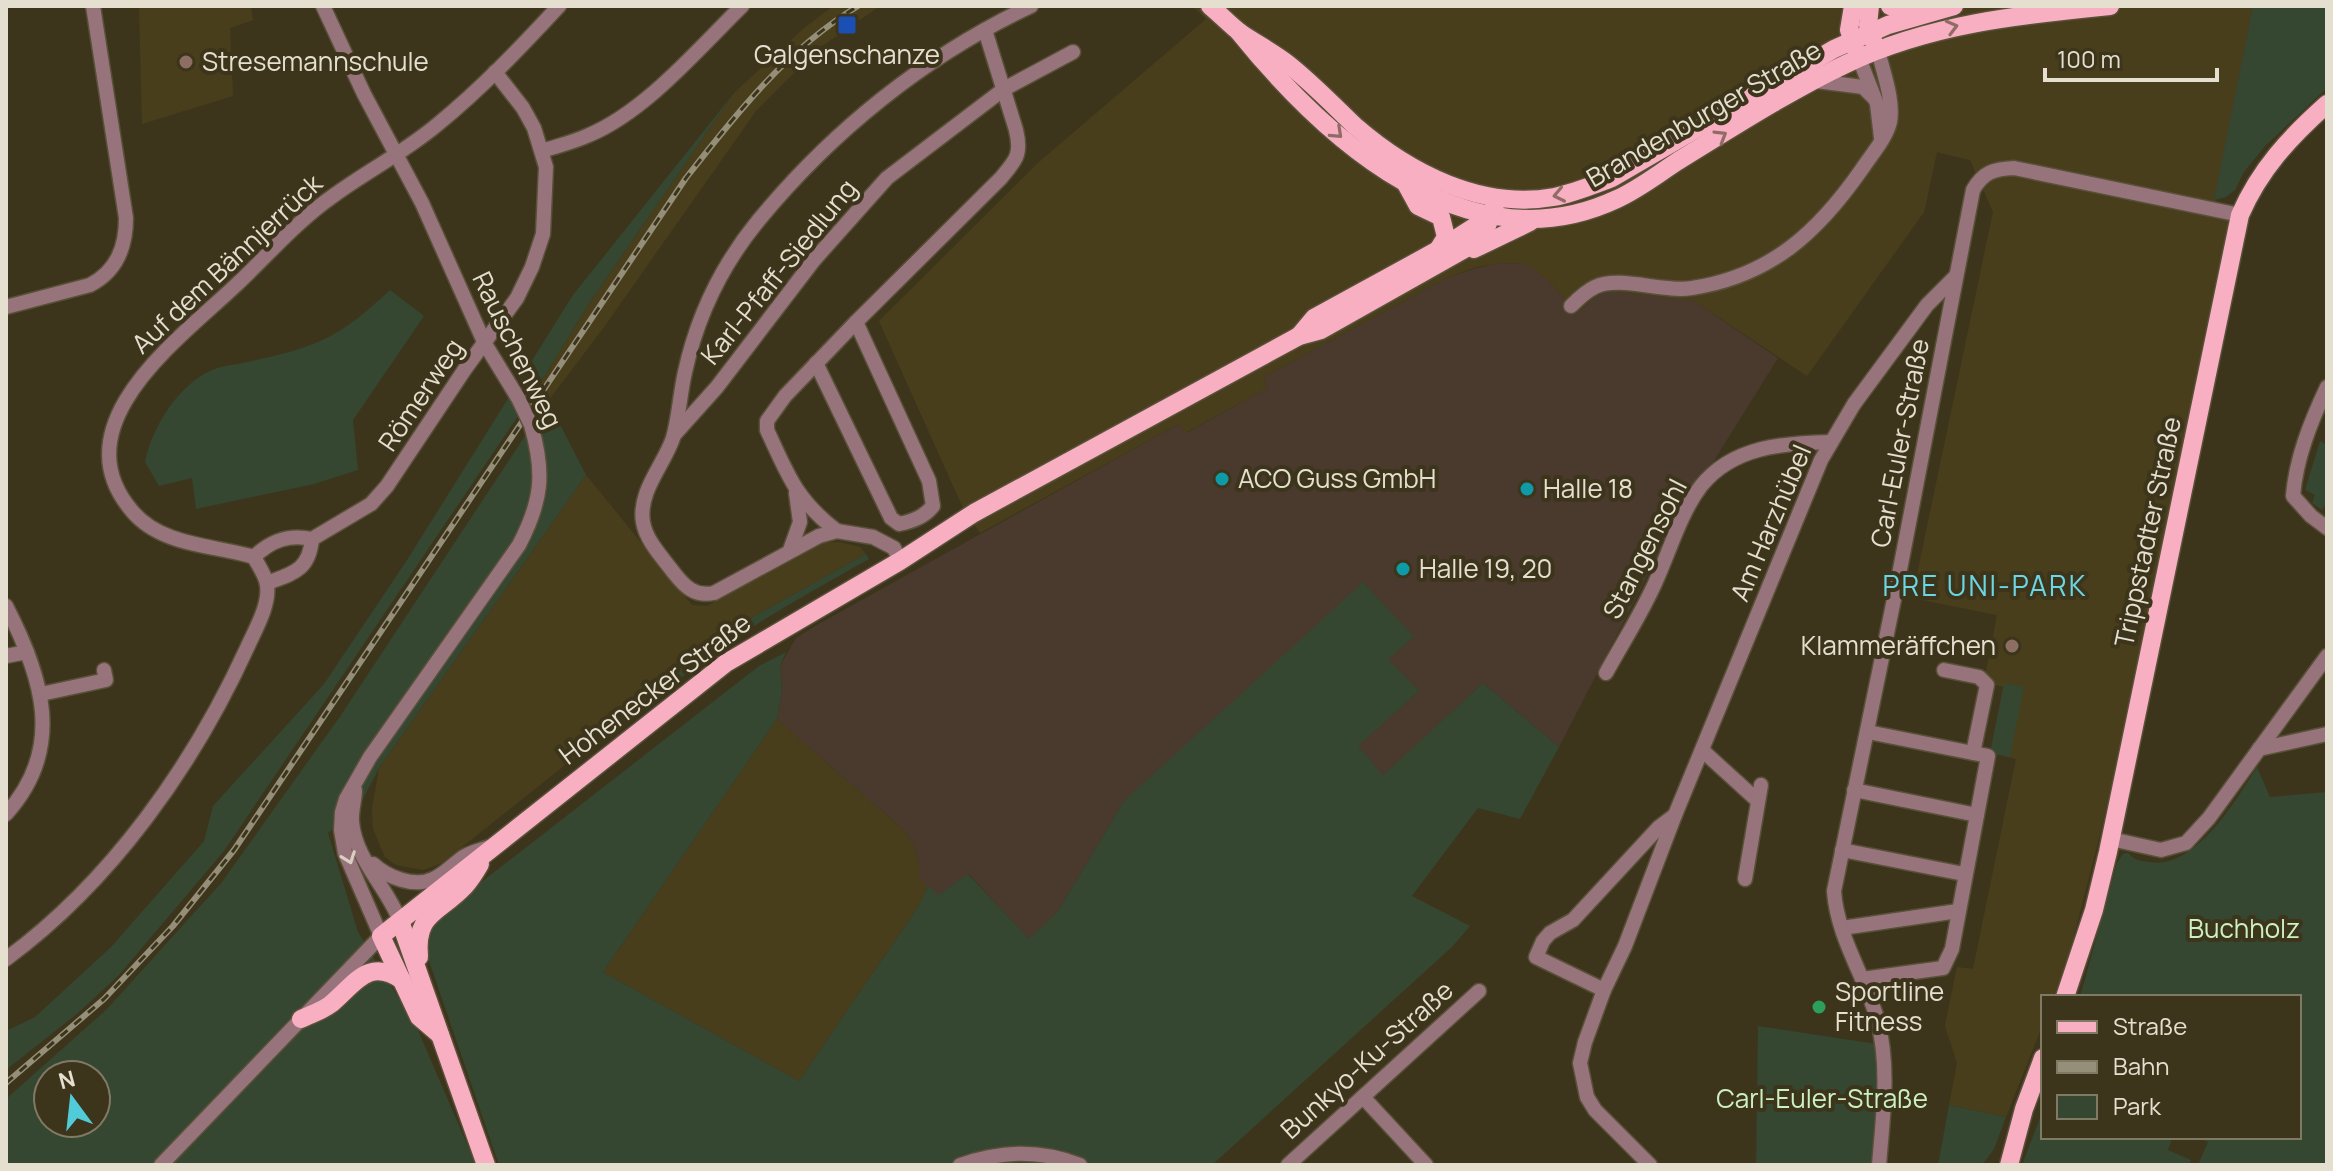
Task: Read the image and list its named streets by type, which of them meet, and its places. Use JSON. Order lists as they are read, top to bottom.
{
  "streets": {
    "main road": ["Brandenburger Straße", "Trippstadter Straße", "Hohenecker Straße"],
    "street": [
      "Auf dem Bännjerrück",
      "Karl-Pfaff-Siedlung",
      "Rauschenweg",
      "Römerweg",
      "Carl-Euler-Straße",
      "Am Harzhübel",
      "Stangensohl",
      "Bunkyo-Ku-Straße"
    ]
  },
  "crossings": [
    ["Brandenburger Straße", "Hohenecker Straße"],
    ["Auf dem Bännjerrück", "Rauschenweg"],
    ["Auf dem Bännjerrück", "Römerweg"],
    ["Rauschenweg", "Römerweg"],
    ["Rauschenweg", "Hohenecker Straße"],
    ["Carl-Euler-Straße", "Am Harzhübel"],
    ["Carl-Euler-Straße", "Trippstadter Straße"],
    ["Am Harzhübel", "Stangensohl"]
  ],
  "districts": ["PRE UNI-PARK"],
  "parks": ["Buchholz", "Carl-Euler-Straße"],
  "places": {
    "transit": ["Galgenschanze"],
    "other": [
      "Stresemannschule",
      "ACO Guss GmbH",
      "Halle 18",
      "Halle 19, 20",
      "Klammeräffchen",
      "Sportline Fitness"
    ]
  },
  "legend": ["Straße", "Bahn", "Park"],
  "scale_bar": "100 m",
  "north": "top"
}
